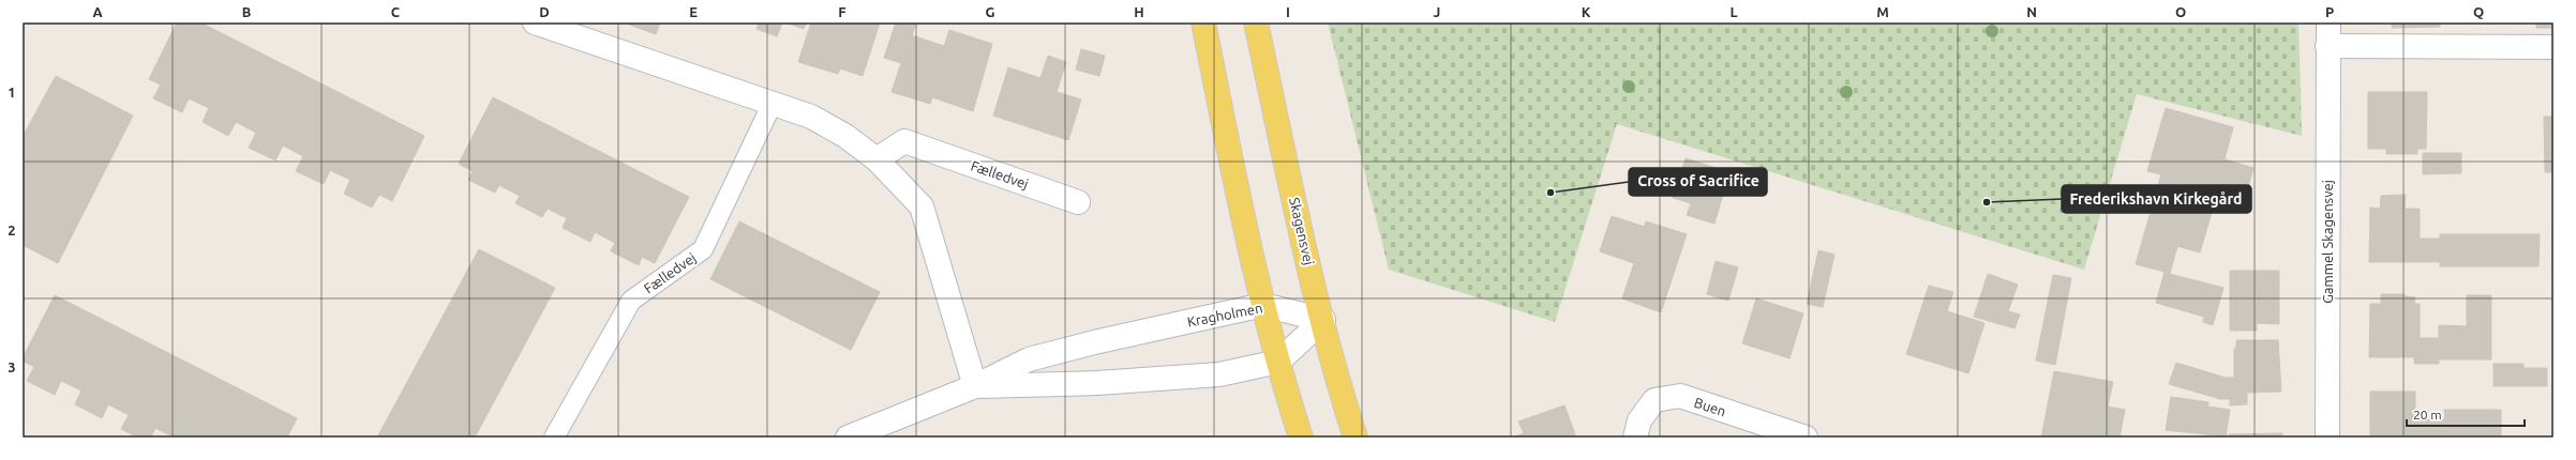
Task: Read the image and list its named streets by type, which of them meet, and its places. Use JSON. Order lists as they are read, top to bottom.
{
  "streets": {
    "main road": ["Skagensvej"],
    "street": [
      "Fælledvej",
      "Gammel Skagensvej",
      "Kragholmen",
      "Buen"
    ]
  },
  "crossings": [
    ["Skagensvej", "Kragholmen"]
  ],
  "places": ["Cross of Sacrifice", "Frederikshavn Kirkegård"],
  "scale_bar": "20 m",
  "grid": {
    "columns": [
      "A",
      "B",
      "C",
      "D",
      "E",
      "F",
      "G",
      "H",
      "I",
      "J",
      "K",
      "L",
      "M",
      "N",
      "O",
      "P",
      "Q"
    ],
    "rows": ["1", "2", "3"]
  }
}
